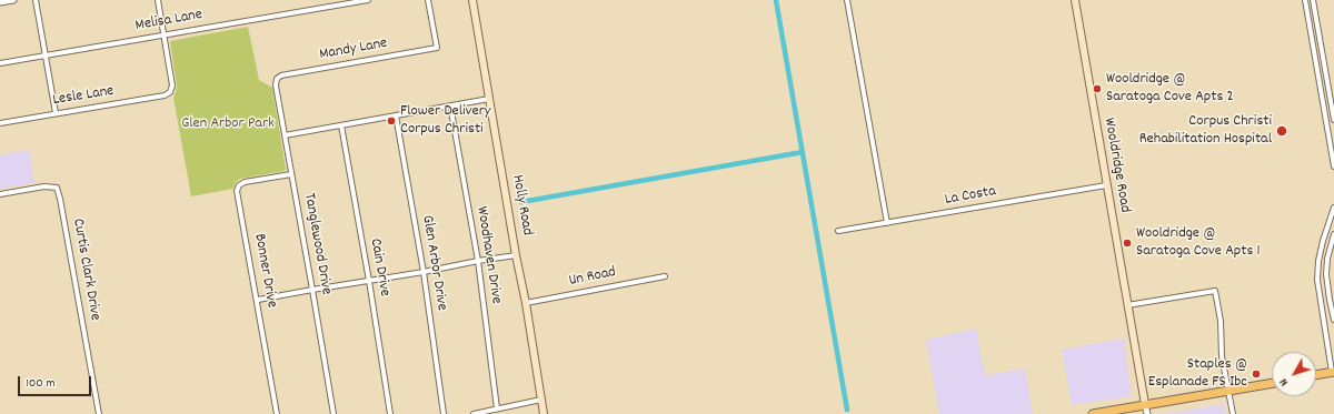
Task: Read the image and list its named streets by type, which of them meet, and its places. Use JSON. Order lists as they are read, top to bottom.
{
  "streets": {
    "main road": ["Wooldridge Road", "Holly Road"],
    "street": [
      "Melisa Lane",
      "Mandy Lane",
      "Lesle Lane",
      "La Costa",
      "Tanglewood Drive",
      "Woodhaven Drive",
      "Glen Arbor Drive",
      "Cain Drive",
      "Curtis Clark Drive",
      "Bonner Drive",
      "Un Road"
    ]
  },
  "crossings": [
    ["Melisa Lane", "Lesle Lane"],
    ["Mandy Lane", "Tanglewood Drive"],
    ["Wooldridge Road", "La Costa"],
    ["Holly Road", "Un Road"],
    ["Tanglewood Drive", "Bonner Drive"]
  ],
  "parks": ["Glen Arbor Park"],
  "places": [
    "Wooldridge @ Saratoga Cove Apts 2",
    "Flower Delivery Corpus Christi",
    "Corpus Christi Rehabilitation Hospital",
    "Wooldridge @ Saratoga Cove Apts 1",
    "Staples @ Esplanade FS Ibc"
  ],
  "scale_bar": "100 m",
  "north": "bottom left"
}
